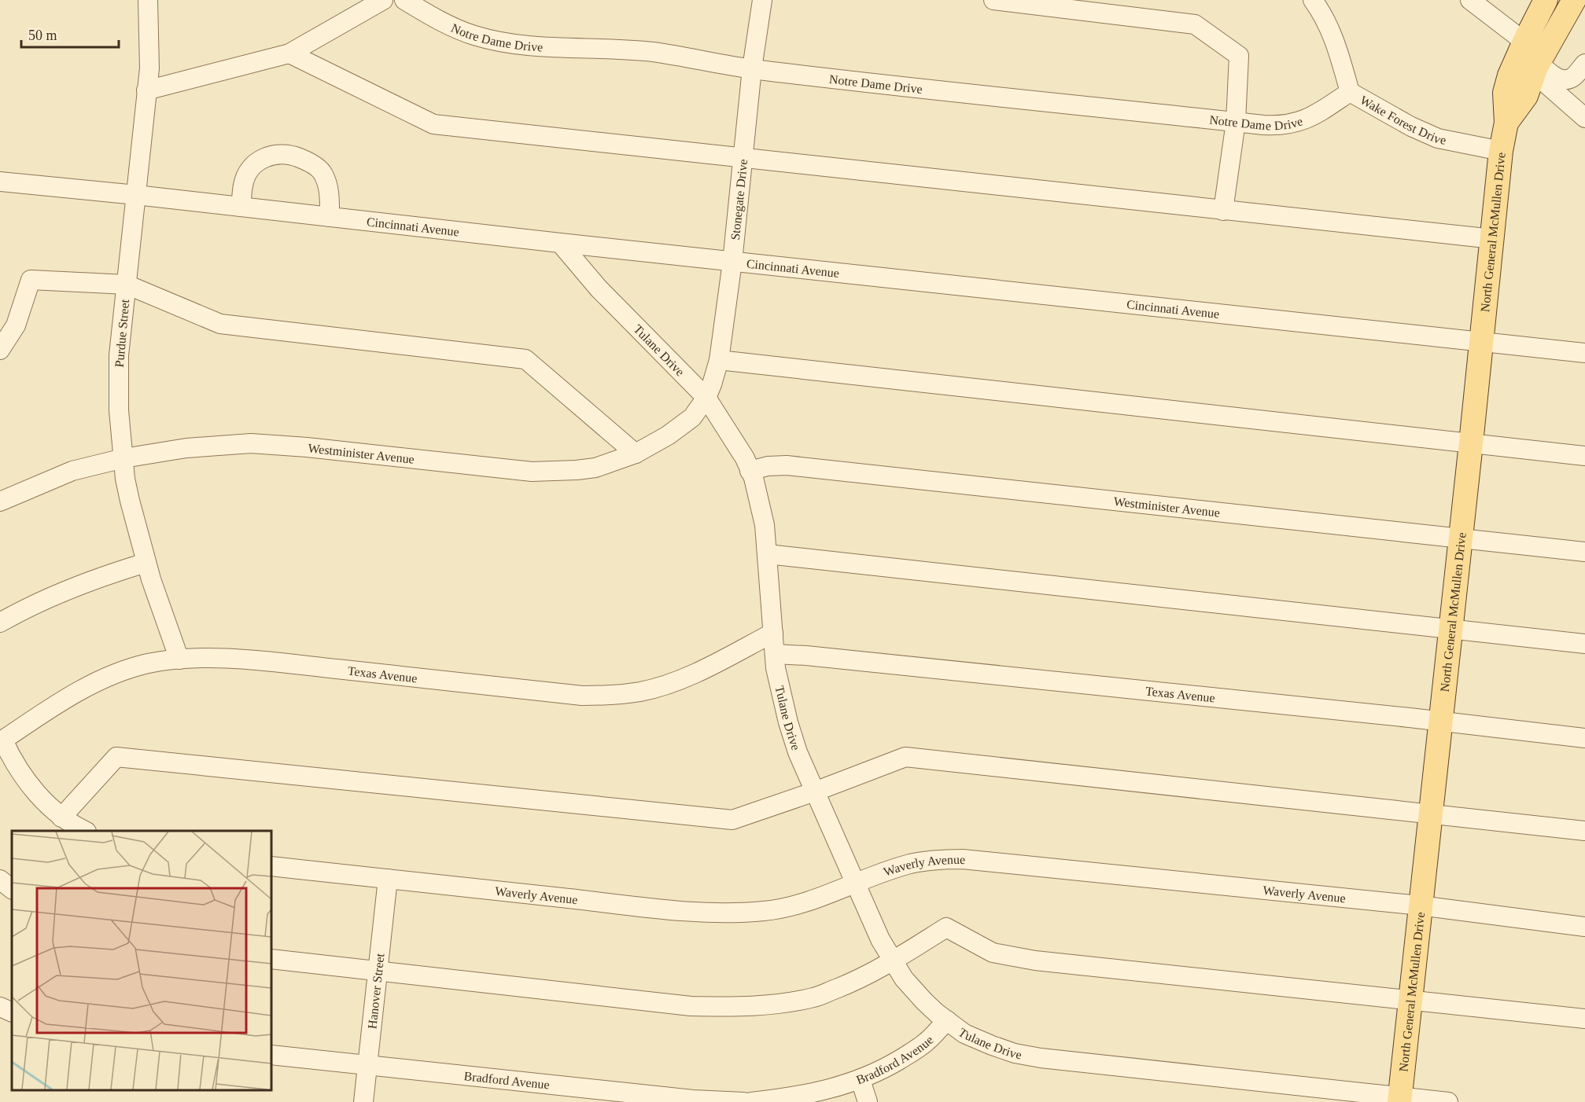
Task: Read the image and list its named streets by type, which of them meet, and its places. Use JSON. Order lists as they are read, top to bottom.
{
  "streets": {
    "main road": ["North General McMullen Drive"],
    "street": [
      "Notre Dame Drive",
      "Wake Forest Drive",
      "Stonegate Drive",
      "Cincinnati Avenue",
      "Purdue Street",
      "Tulane Drive",
      "Westminister Avenue",
      "Texas Avenue",
      "Waverly Avenue",
      "Hanover Street",
      "Bradford Avenue"
    ]
  },
  "crossings": [
    ["Notre Dame Drive", "Wake Forest Drive"],
    ["Notre Dame Drive", "Stonegate Drive"],
    ["Wake Forest Drive", "North General McMullen Drive"],
    ["Stonegate Drive", "Cincinnati Avenue"],
    ["Stonegate Drive", "Tulane Drive"],
    ["Stonegate Drive", "Westminister Avenue"],
    ["Cincinnati Avenue", "North General McMullen Drive"],
    ["Cincinnati Avenue", "Purdue Street"],
    ["Cincinnati Avenue", "Tulane Drive"],
    ["North General McMullen Drive", "Tulane Drive"],
    ["North General McMullen Drive", "Westminister Avenue"],
    ["North General McMullen Drive", "Texas Avenue"],
    ["North General McMullen Drive", "Waverly Avenue"],
    ["Purdue Street", "Westminister Avenue"],
    ["Purdue Street", "Texas Avenue"],
    ["Tulane Drive", "Westminister Avenue"],
    ["Tulane Drive", "Texas Avenue"],
    ["Tulane Drive", "Waverly Avenue"],
    ["Tulane Drive", "Bradford Avenue"],
    ["Waverly Avenue", "Hanover Street"],
    ["Hanover Street", "Bradford Avenue"]
  ],
  "scale_bar": "50 m"
}
